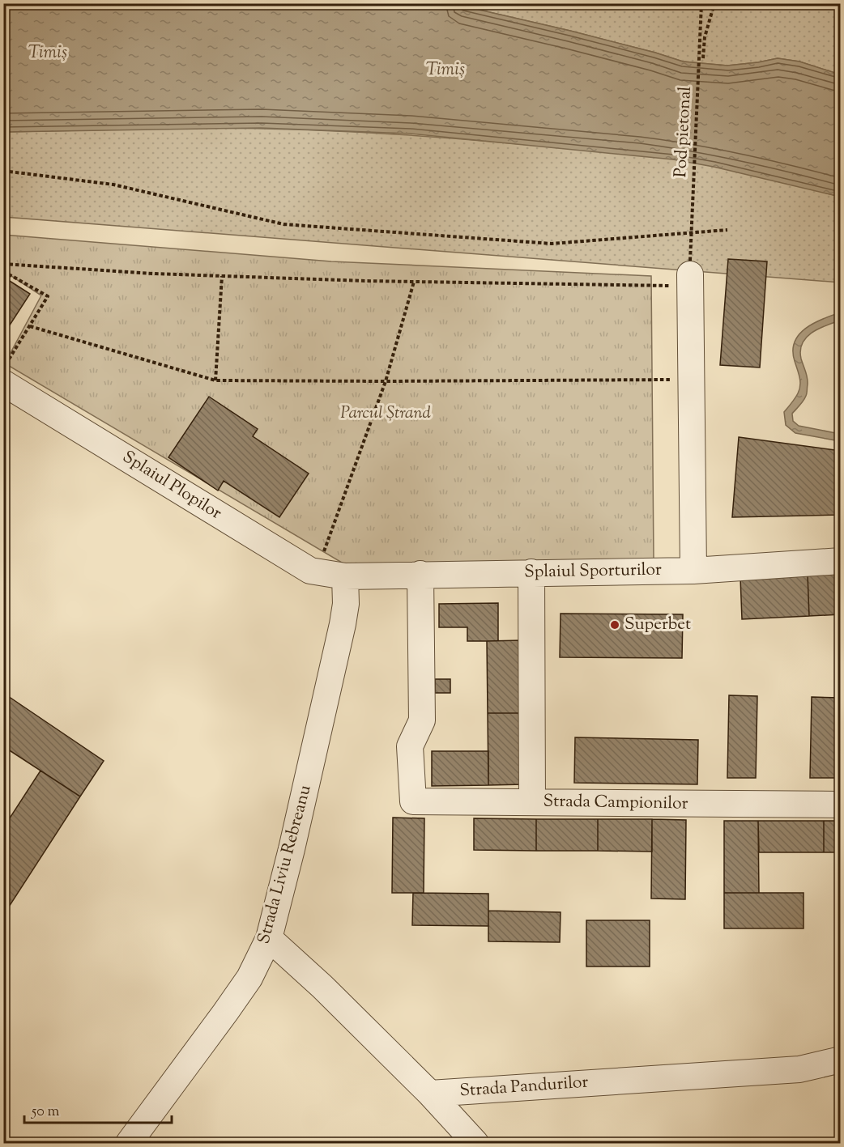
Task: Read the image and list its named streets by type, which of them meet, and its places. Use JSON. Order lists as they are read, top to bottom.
{
  "streets": {
    "street": [
      "Splaiul Plopilor",
      "Splaiul Sporturilor",
      "Strada Campionilor",
      "Strada Liviu Rebreanu",
      "Strada Pandurilor"
    ],
    "path": ["Pod pietonal"]
  },
  "crossings": [
    ["Splaiul Plopilor", "Splaiul Sporturilor"],
    ["Splaiul Plopilor", "Strada Liviu Rebreanu"],
    ["Splaiul Sporturilor", "Strada Campionilor"],
    ["Splaiul Sporturilor", "Strada Liviu Rebreanu"]
  ],
  "water": ["Timiș"],
  "parks": ["Parcul Ștrand"],
  "places": ["Superbet"],
  "scale_bar": "50 m"
}
